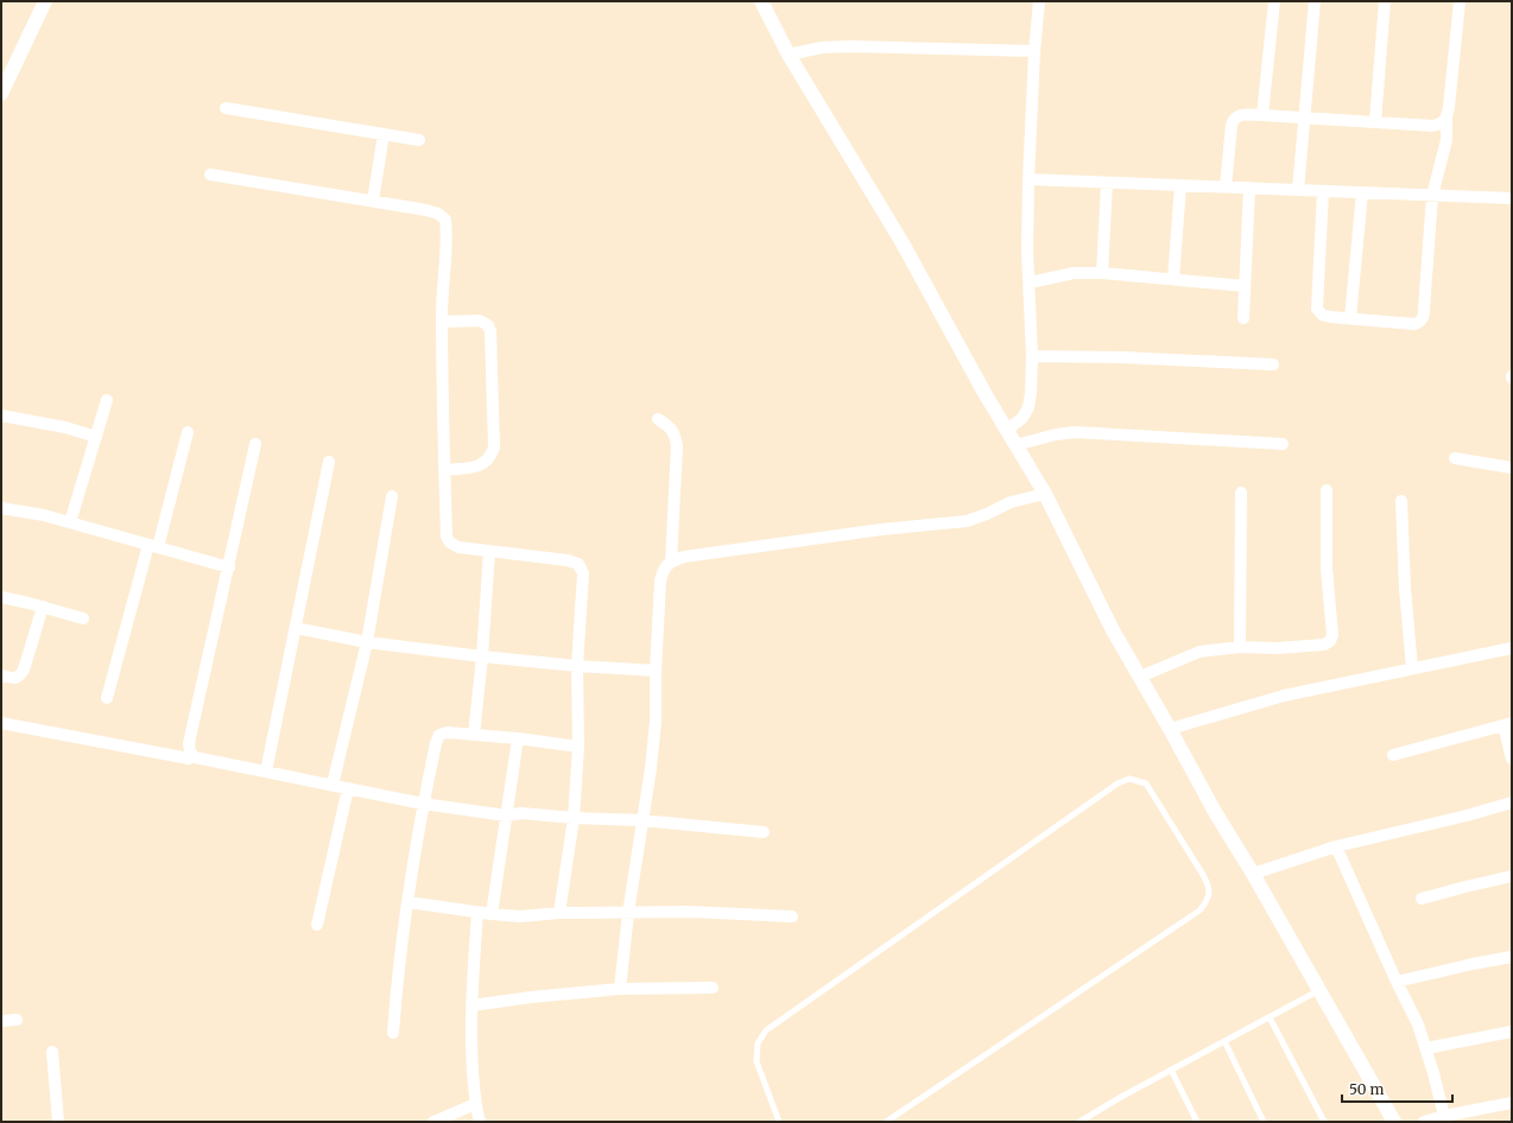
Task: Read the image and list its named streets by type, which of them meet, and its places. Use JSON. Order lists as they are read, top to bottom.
{
  "scale_bar": "50 m"
}
